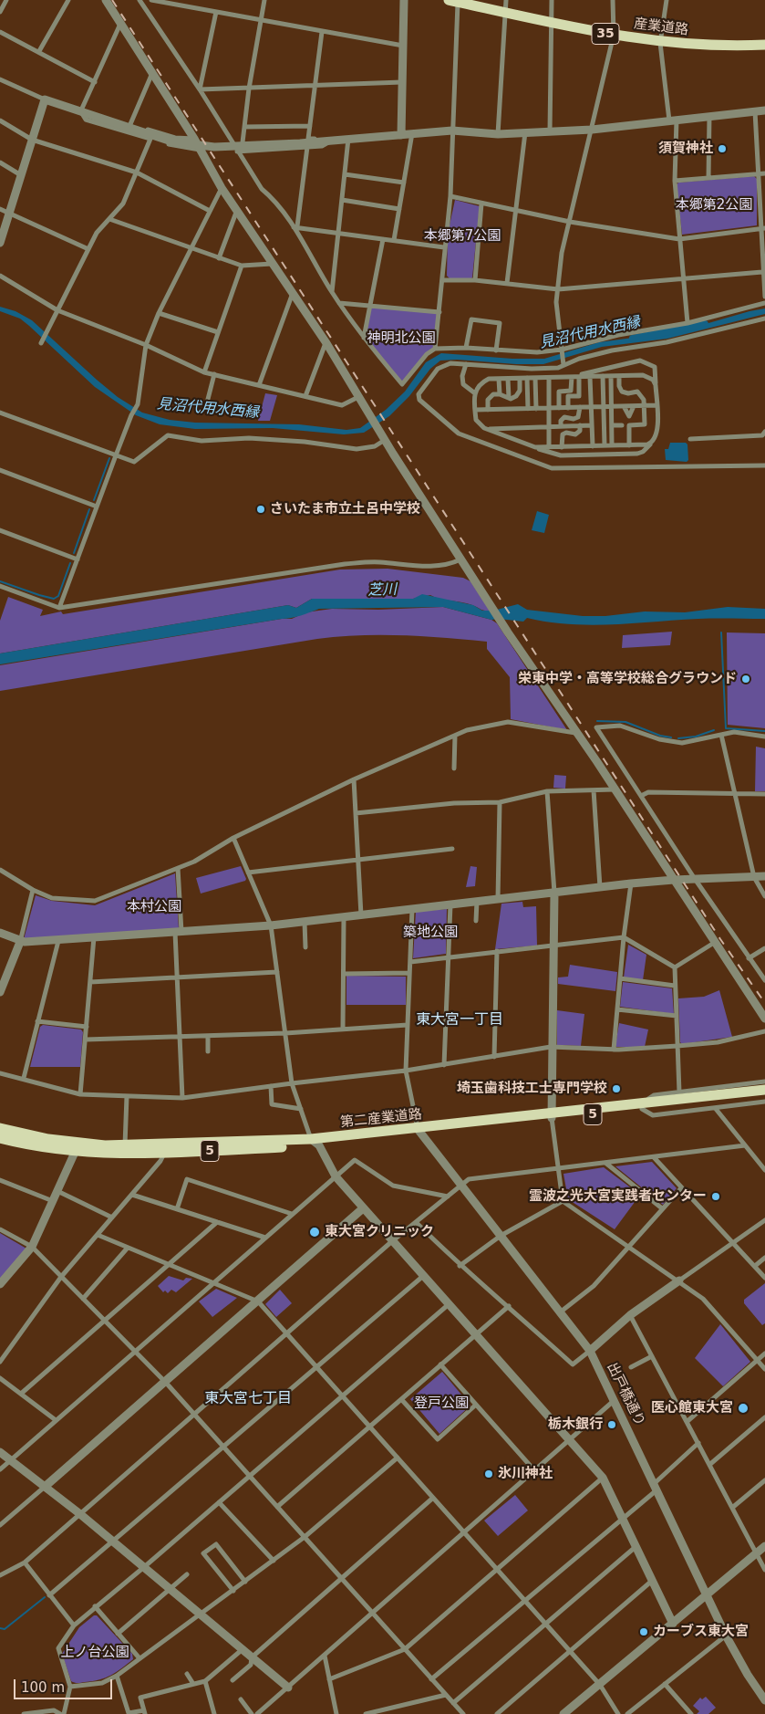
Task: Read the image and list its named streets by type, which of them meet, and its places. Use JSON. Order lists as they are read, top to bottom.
{
  "streets": {
    "main road": [
      "産業道路",
      "35",
      "5",
      "第二産業道路"
    ],
    "street": ["出戸橋通り"]
  },
  "crossings": [
    ["第二産業道路", "出戸橋通り"]
  ],
  "districts": ["東大宮一丁目", "東大宮七丁目"],
  "water": ["見沼代用水西縁", "芝川"],
  "parks": [
    "本郷第2公園",
    "本郷第7公園",
    "神明北公園",
    "本村公園",
    "築地公園",
    "登戸公園",
    "上ノ台公園"
  ],
  "places": [
    "須賀神社",
    "さいたま市立土呂中学校",
    "栄東中学・高等学校総合グラウンド",
    "埼玉歯科技工士専門学校",
    "霊波之光大宮実践者センター",
    "東大宮クリニック",
    "医心館東大宮",
    "栃木銀行",
    "氷川神社",
    "カーブス東大宮"
  ],
  "scale_bar": "100 m"
}
